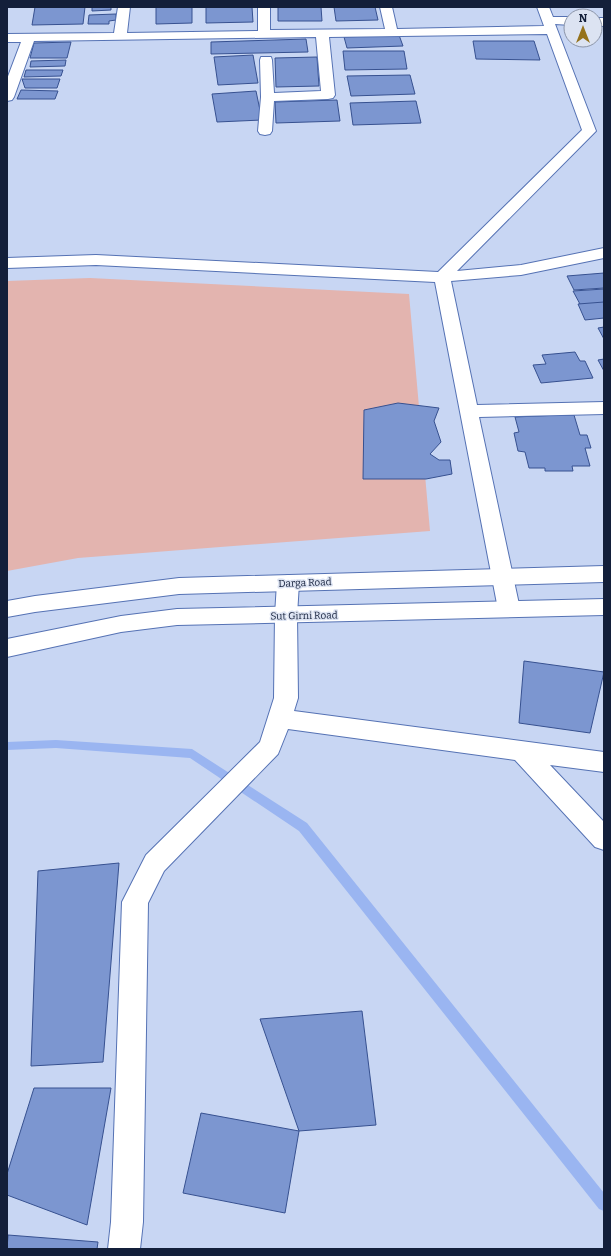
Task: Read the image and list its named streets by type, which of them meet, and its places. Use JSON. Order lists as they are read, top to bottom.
{
  "streets": {
    "street": ["Darga Road", "Sut Girni Road"]
  },
  "north": "top"
}
